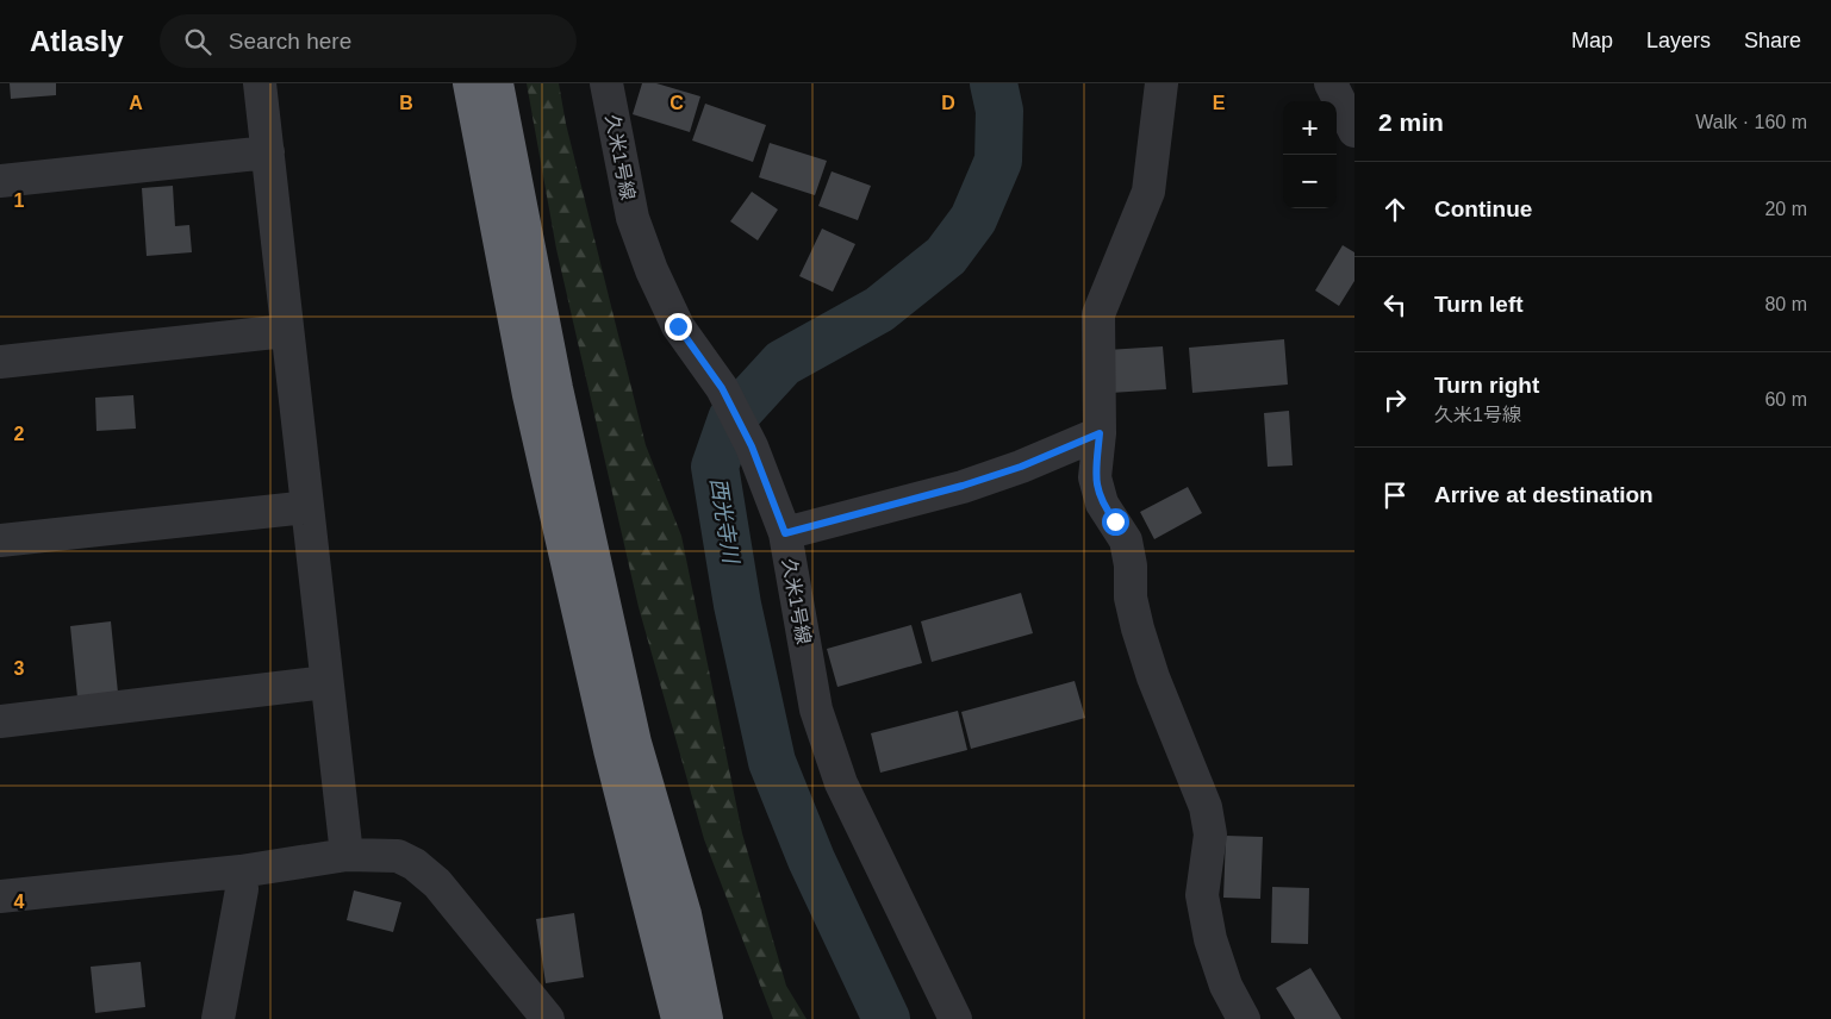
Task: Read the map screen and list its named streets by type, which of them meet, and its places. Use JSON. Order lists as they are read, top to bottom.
{
  "streets": {
    "street": ["久米1号線"]
  },
  "water": ["西光寺川"],
  "page": {
    "header": "Atlasly",
    "search": "Search here",
    "nav": ["Map", "Layers", "Share"],
    "heading": ["2 min", "Walk · 160 m"],
    "map_buttons": ["+", "−"],
    "list": [
      ["Continue", "20 m"],
      ["Turn left", "80 m"],
      ["Turn right", "久米1号線", "60 m"],
      "Arrive at destination"
    ]
  },
  "grid": {
    "columns": [
      "A",
      "B",
      "C",
      "D",
      "E"
    ],
    "rows": [
      "1",
      "2",
      "3",
      "4"
    ]
  }
}
